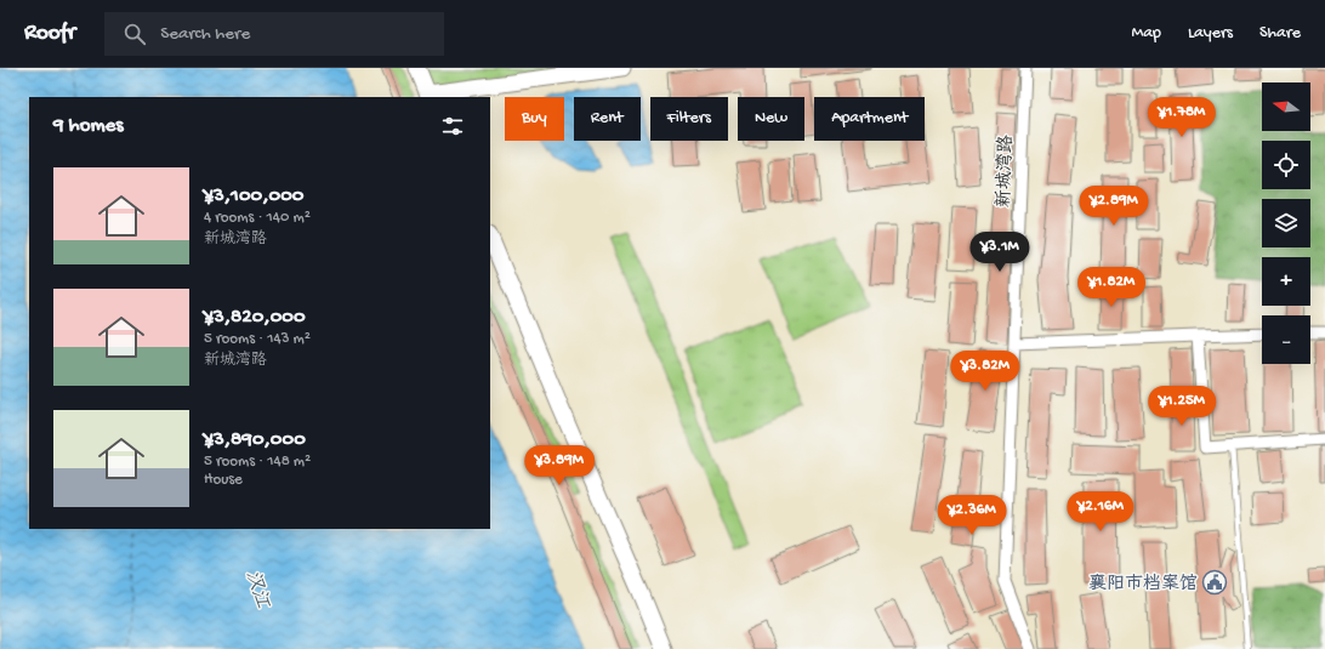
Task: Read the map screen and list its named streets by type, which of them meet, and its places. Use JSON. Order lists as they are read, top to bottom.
{
  "streets": {
    "street": ["新城湾路"]
  },
  "water": ["汉江"],
  "places": {
    "public building": ["襄阳市档案馆"]
  },
  "north": "left",
  "page": {
    "header": "Roofr",
    "search": "Search here",
    "nav": ["Map", "Layers", "Share"],
    "map_buttons": ["+", "−"],
    "price": [
      "¥1.78M",
      "¥2.89M",
      "¥3.1M",
      "¥1.82M",
      "¥3.82M",
      "¥1.25M",
      "¥3.89M",
      "¥2.16M",
      "¥2.36M"
    ],
    "chip": [
      "Buy",
      "Rent",
      "Filters",
      "New",
      "Apartment"
    ],
    "heading": "9 homes",
    "list": [
      {
        "name": "¥3,100,000",
        "note": "4 rooms · 140 m² · 新城湾路"
      },
      {
        "name": "¥3,820,000",
        "note": "5 rooms · 143 m² · 新城湾路"
      },
      {
        "name": "¥3,890,000",
        "note": "5 rooms · 148 m² · House"
      }
    ]
  }
}
